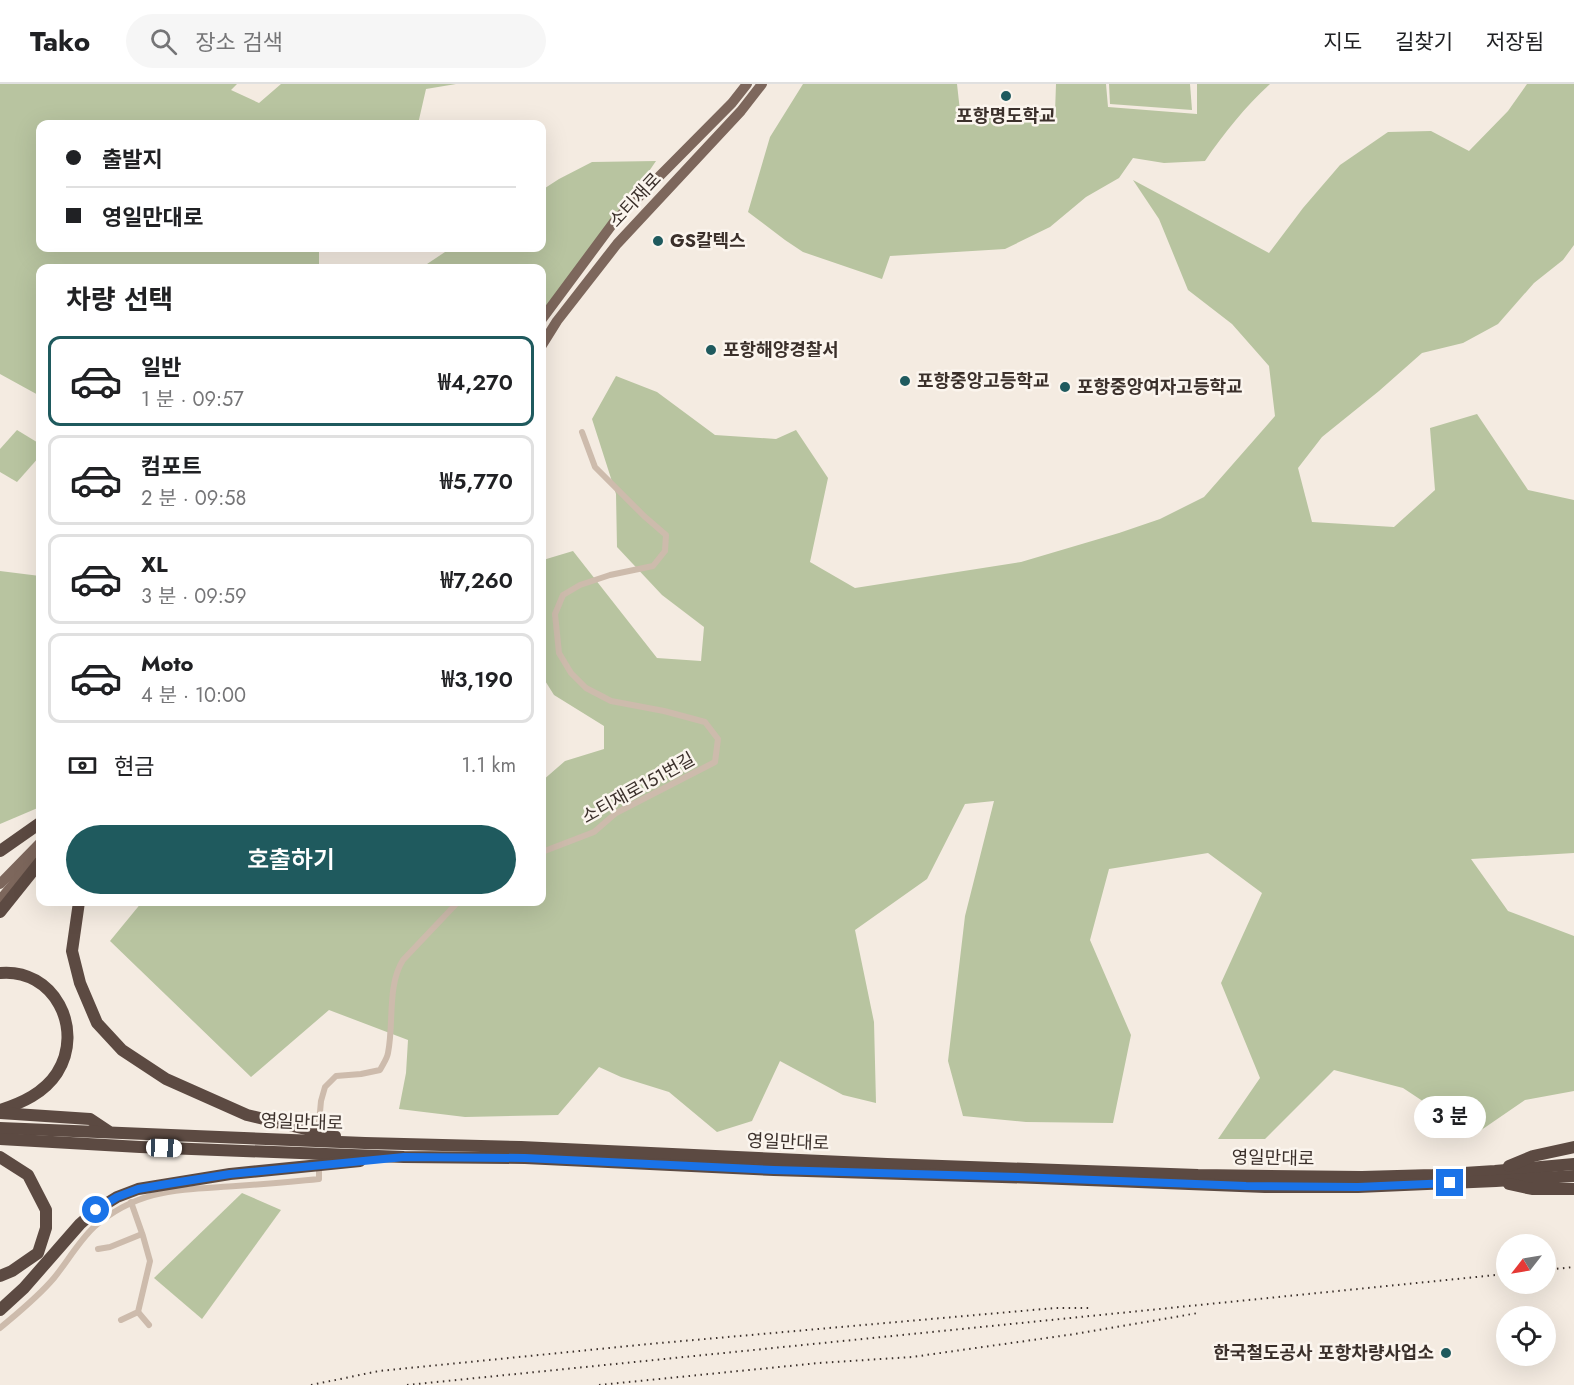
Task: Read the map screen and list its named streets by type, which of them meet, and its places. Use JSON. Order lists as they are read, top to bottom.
{
  "streets": {
    "highway": ["영일만대로"],
    "main road": ["소티재로"],
    "street": ["소티재로151번길"]
  },
  "places": [
    "포항명도학교",
    "GS칼텍스",
    "포항해양경찰서",
    "포항중앙고등학교",
    "포항중앙여자고등학교",
    "한국철도공사 포항차량사업소"
  ],
  "north": "bottom left",
  "page": {
    "header": "Tako",
    "search": "장소 검색",
    "nav": ["지도", "길찾기", "저장됨"],
    "banner": ["출발지", "영일만대로"],
    "heading": "차량 선택",
    "list": [
      {
        "name": "일반",
        "note": "1 분 · 09:57",
        "value": "₩4,270"
      },
      {
        "name": "컴포트",
        "note": "2 분 · 09:58",
        "value": "₩5,770"
      },
      {
        "name": "XL",
        "note": "3 분 · 09:59",
        "value": "₩7,260"
      },
      {
        "name": "Moto",
        "note": "4 분 · 10:00",
        "value": "₩3,190"
      }
    ],
    "pay": ["현금", "1.1 km"],
    "buttons": "호출하기",
    "bubble": "3 분"
  }
}
